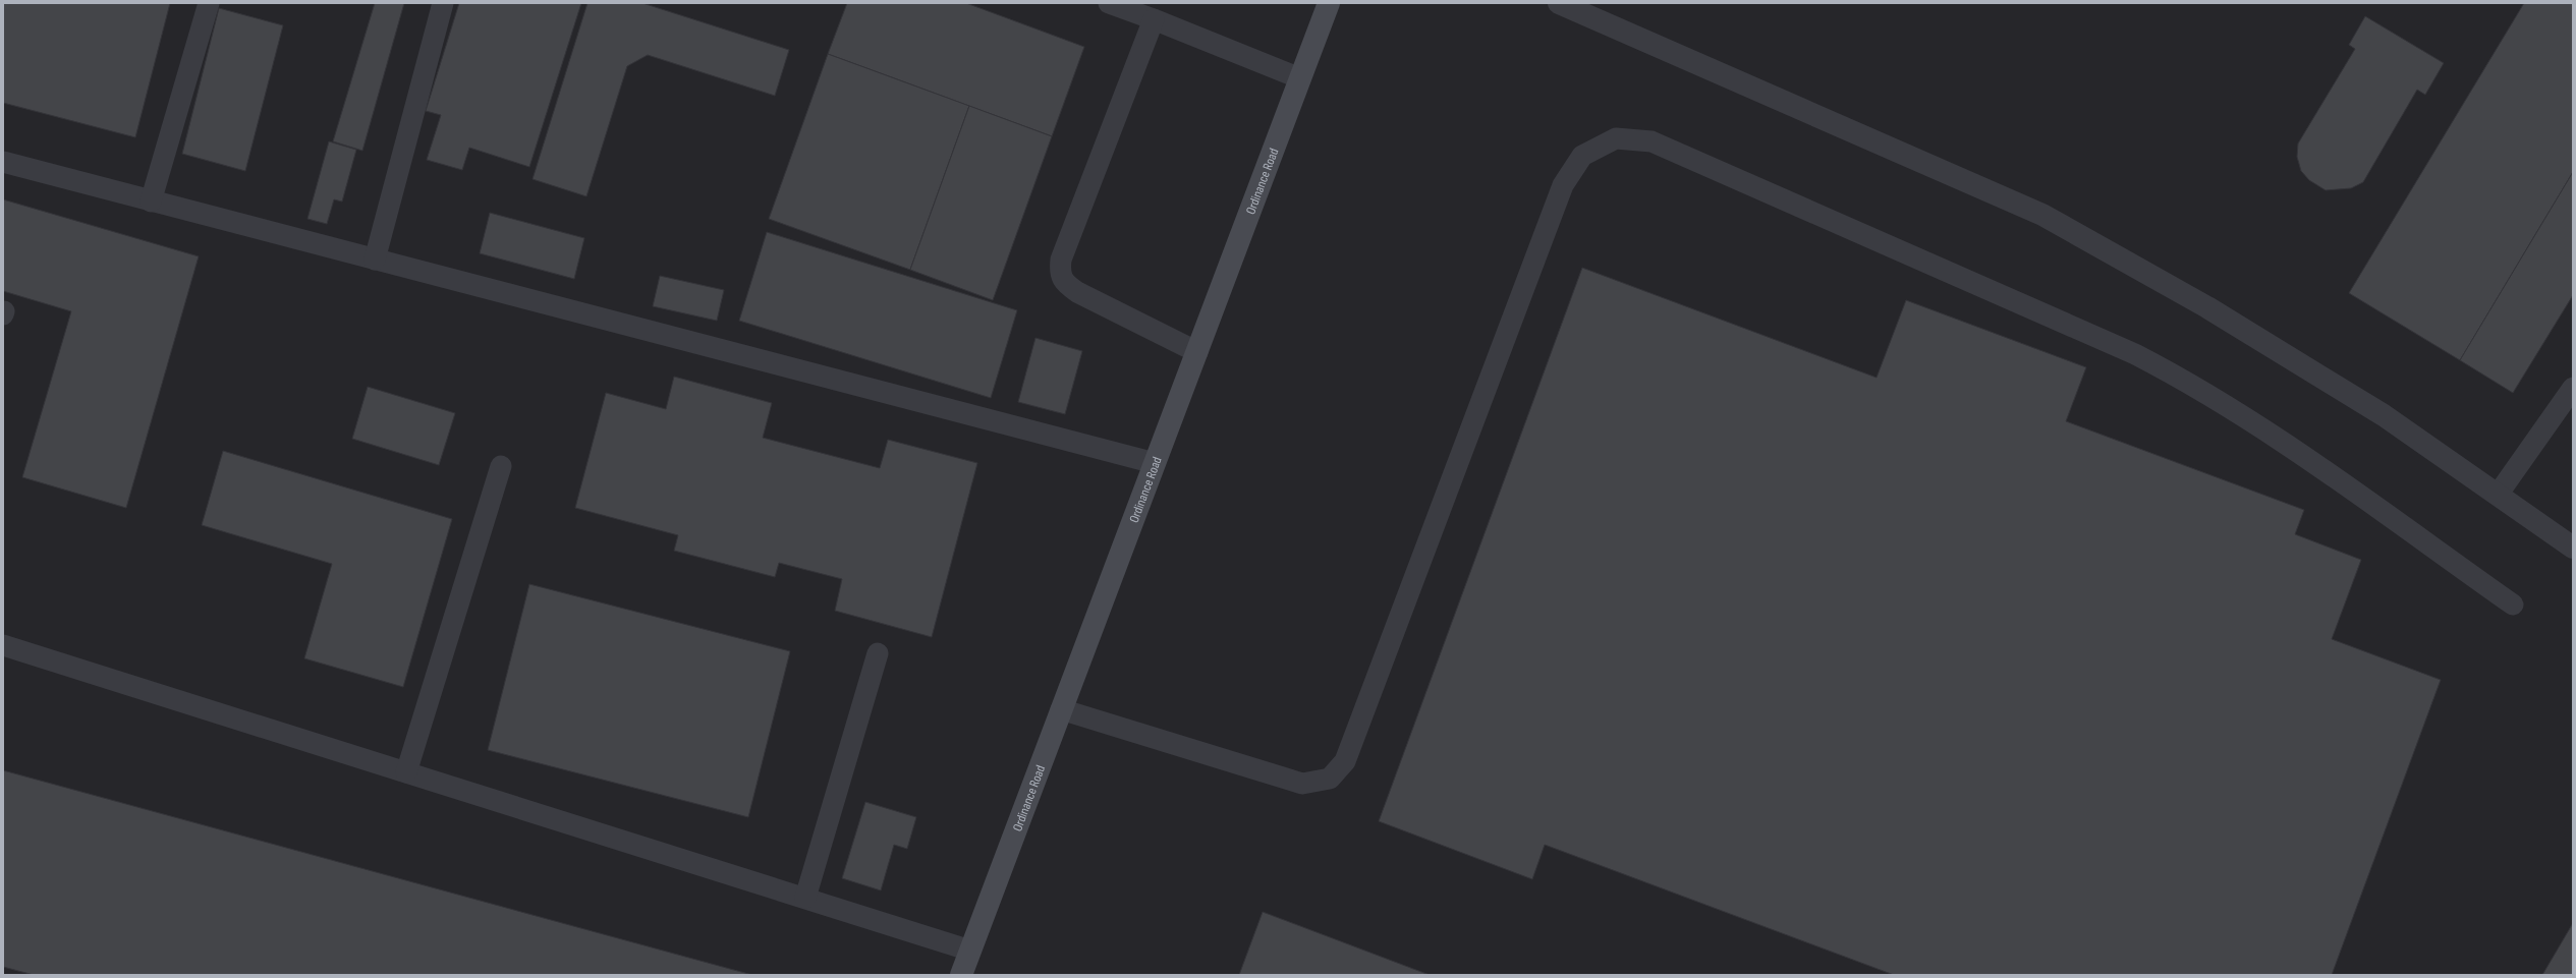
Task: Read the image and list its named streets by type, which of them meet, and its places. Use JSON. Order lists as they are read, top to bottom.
{
  "streets": {
    "street": ["Ordinance Road"]
  }
}
